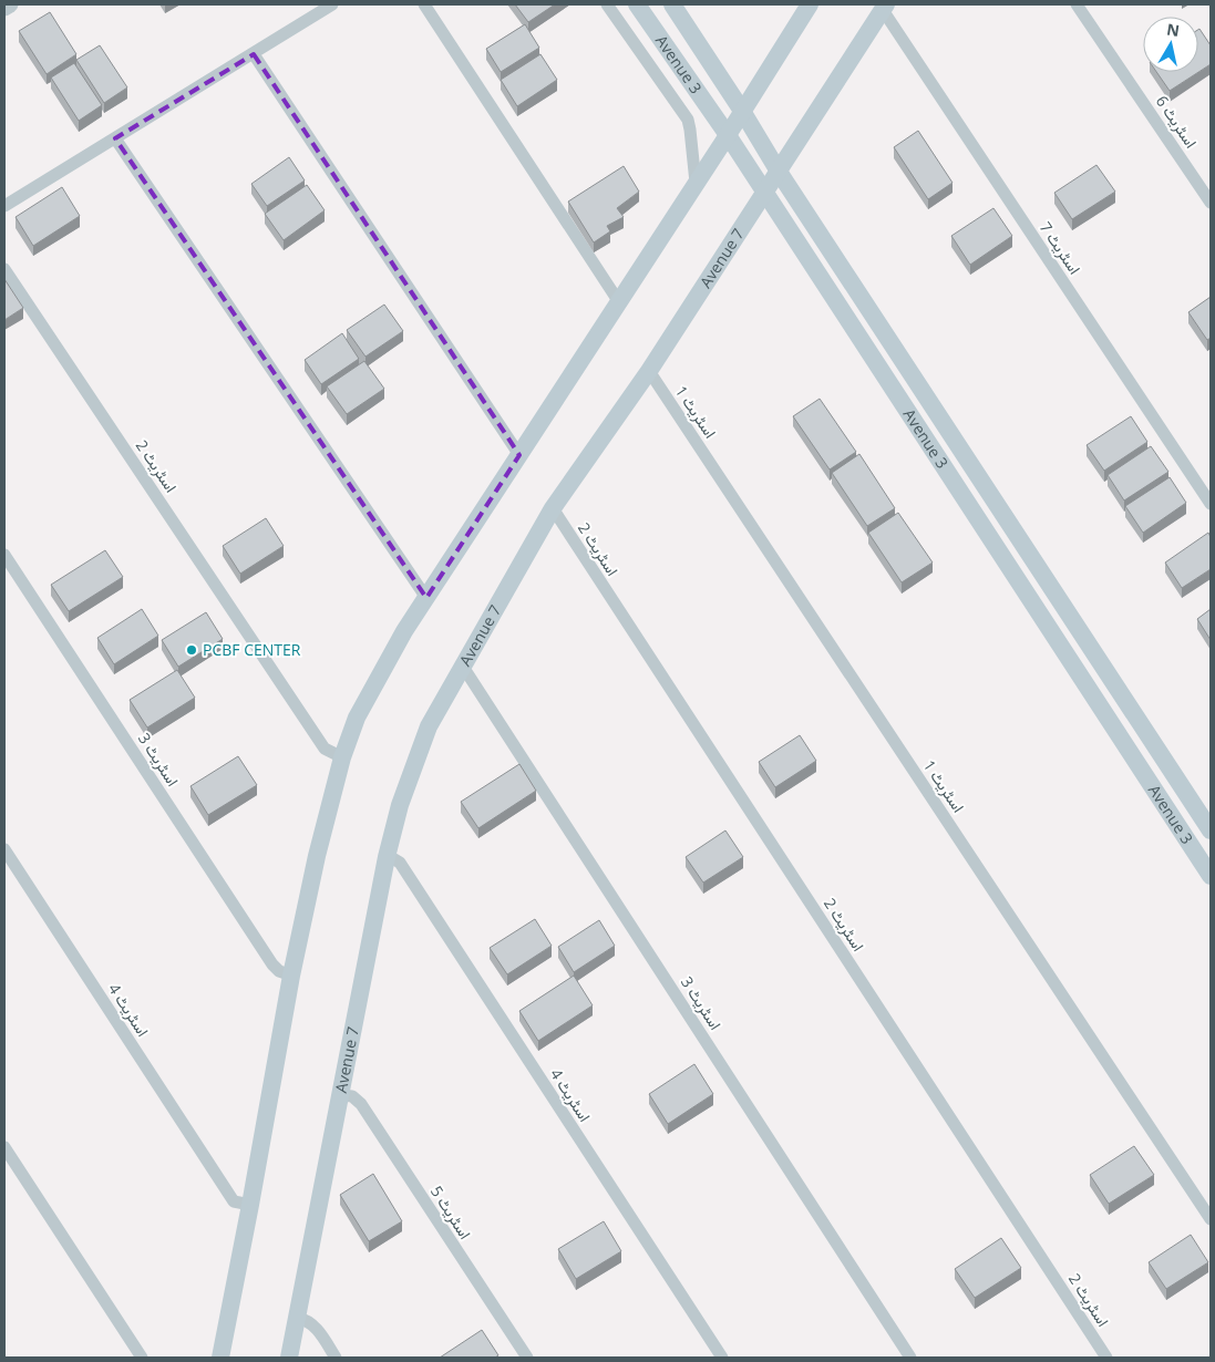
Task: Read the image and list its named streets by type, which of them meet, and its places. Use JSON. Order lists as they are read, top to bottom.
{
  "streets": {
    "main road": ["Avenue 3", "Avenue 7"],
    "street": [
      "اسٹریٹ 6",
      "اسٹریٹ 7",
      "اسٹریٹ 1",
      "اسٹریٹ 2",
      "اسٹریٹ 3",
      "اسٹریٹ 4",
      "اسٹریٹ 5"
    ]
  },
  "crossings": [
    ["Avenue 3", "Avenue 7"],
    ["اسٹریٹ 7", "Avenue 7"],
    ["Avenue 7", "اسٹریٹ 1"],
    ["Avenue 7", "اسٹریٹ 2"],
    ["Avenue 7", "اسٹریٹ 3"],
    ["Avenue 7", "اسٹریٹ 4"],
    ["Avenue 7", "اسٹریٹ 5"]
  ],
  "places": ["PCBF CENTER"],
  "north": "top"
}
